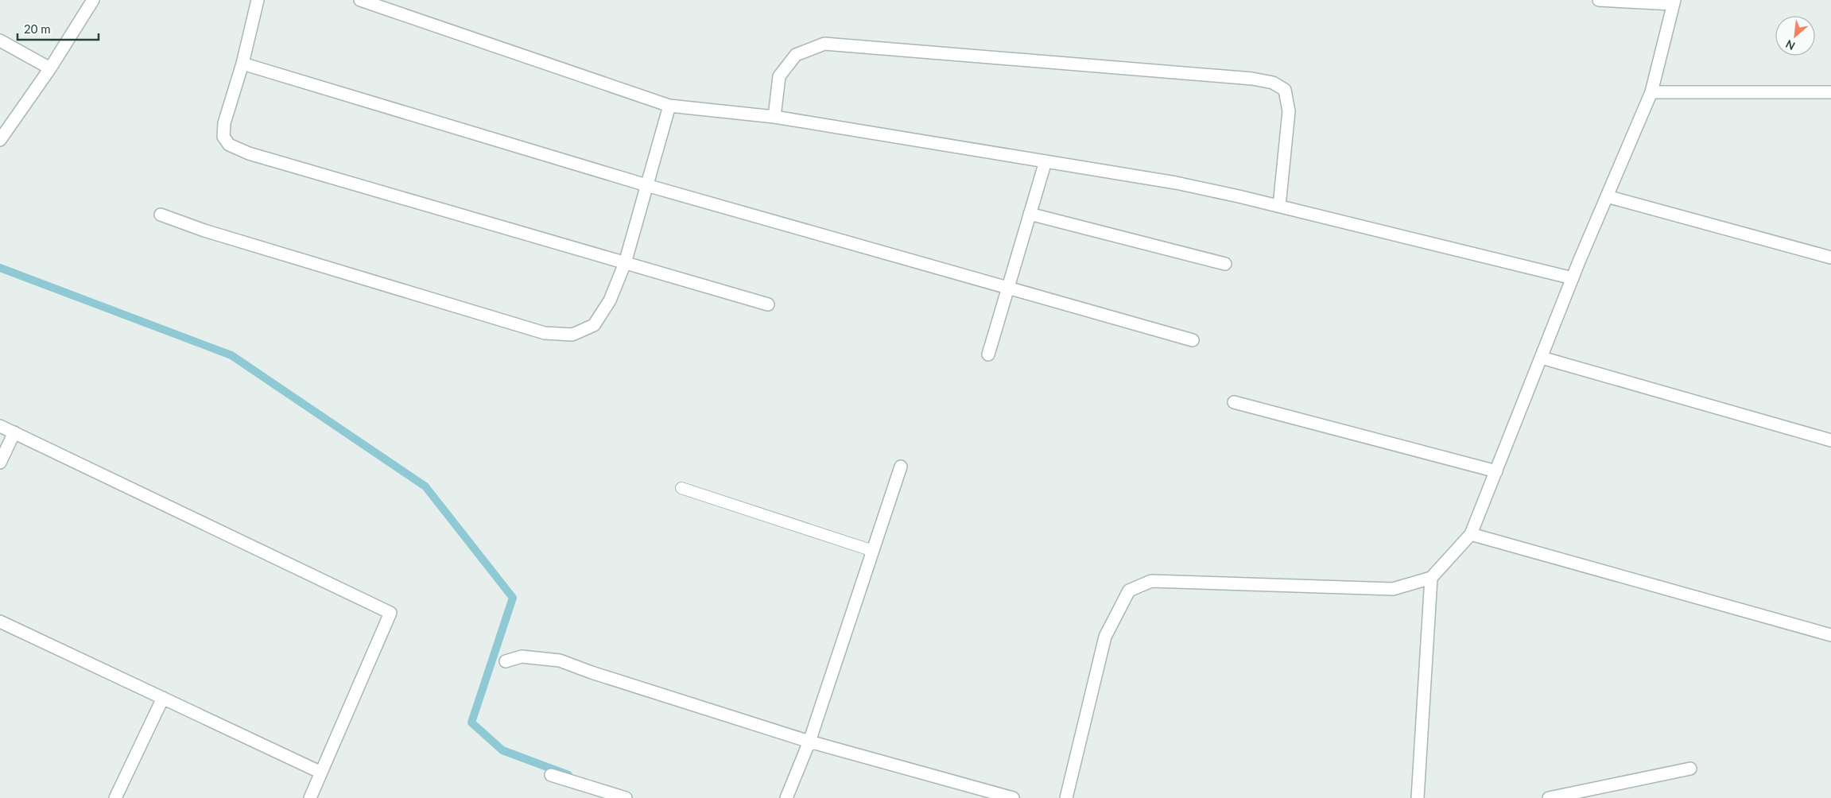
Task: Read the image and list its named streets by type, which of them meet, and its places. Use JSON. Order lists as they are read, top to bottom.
{
  "scale_bar": "20 m",
  "north": "bottom left"
}
